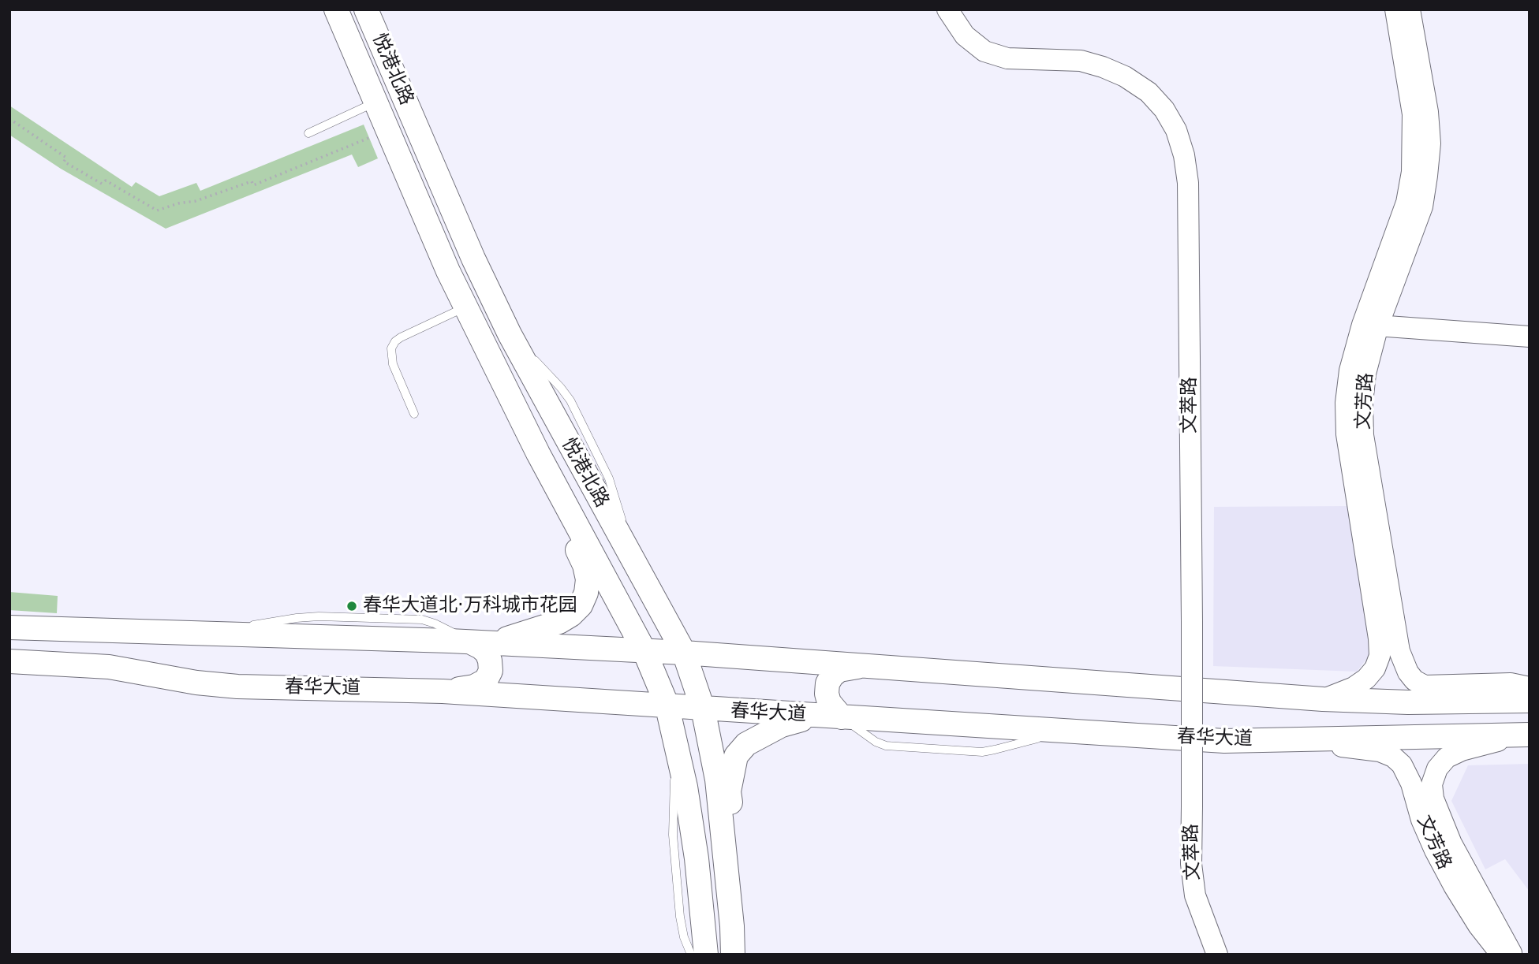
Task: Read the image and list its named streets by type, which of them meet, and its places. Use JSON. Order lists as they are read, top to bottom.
{
  "streets": {
    "main road": ["悦港北路", "春华大道"],
    "street": ["文芳路", "文萃路"]
  },
  "crossings": [
    ["悦港北路", "春华大道"],
    ["文芳路", "春华大道"]
  ],
  "places": ["春华大道北·万科城市花园"]
}
